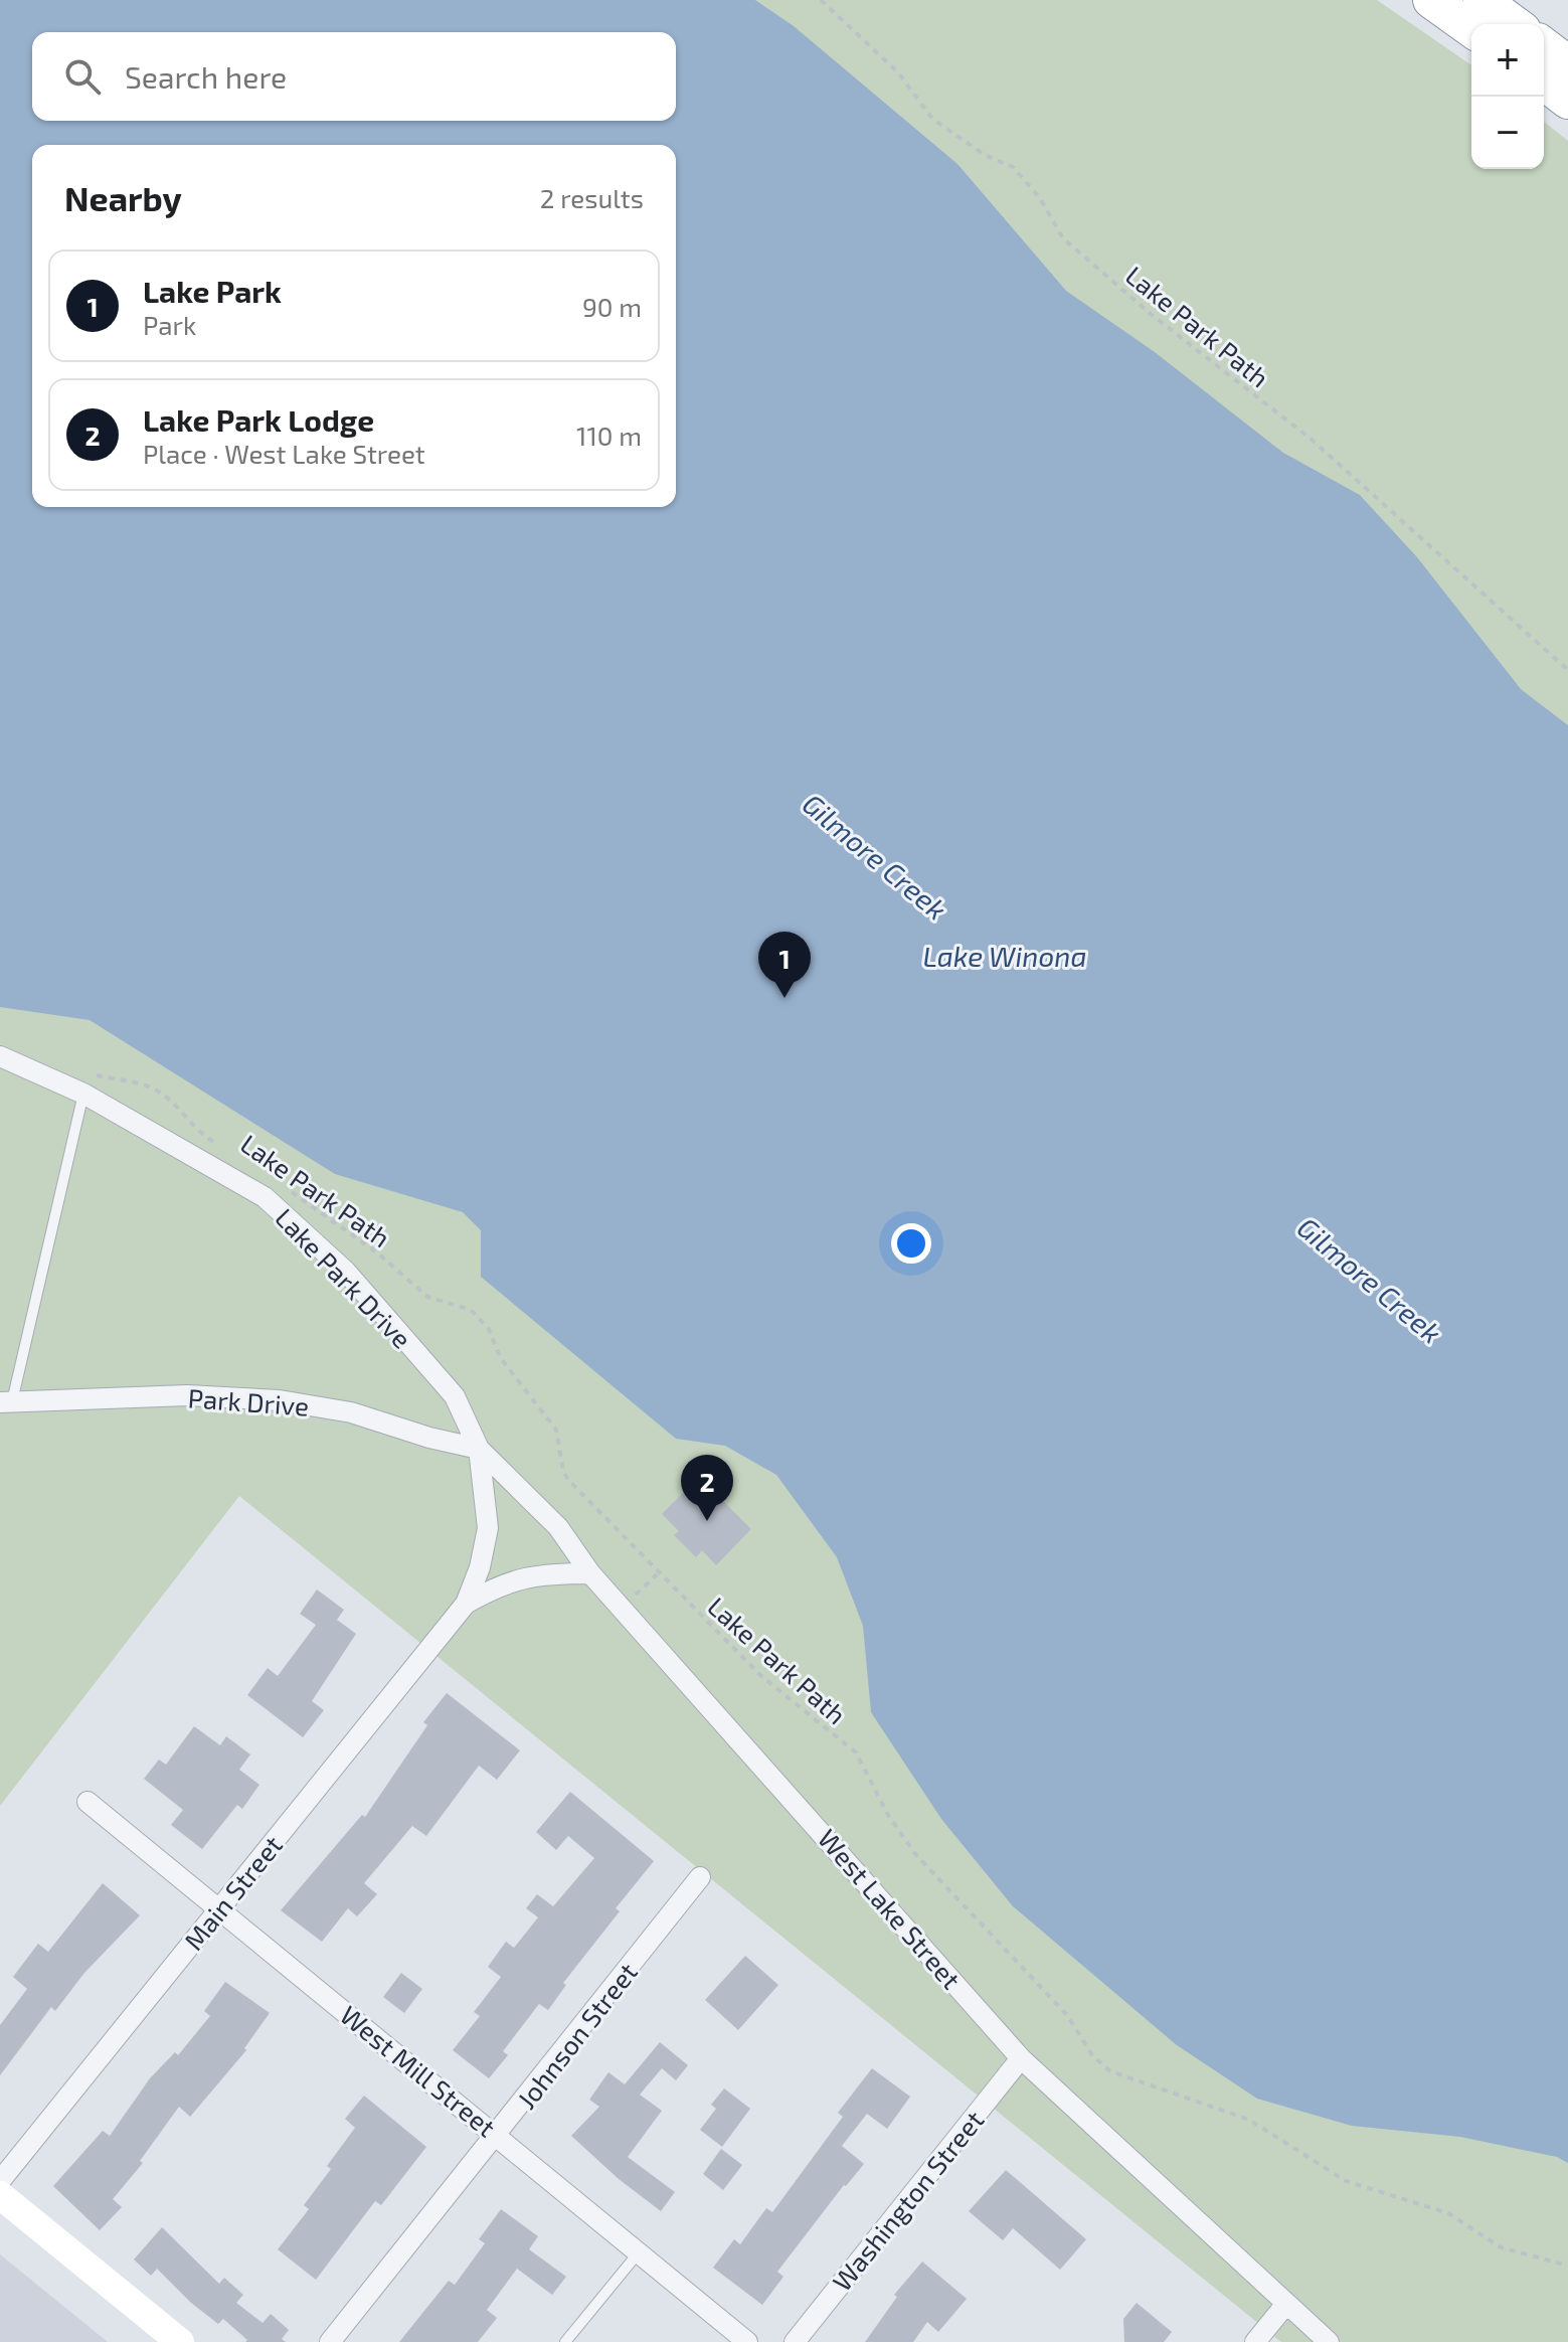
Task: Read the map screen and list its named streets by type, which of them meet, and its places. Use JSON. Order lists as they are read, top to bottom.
{
  "streets": {
    "street": [
      "Lake Park Drive",
      "Park Drive",
      "Main Street",
      "West Lake Street",
      "Johnson Street",
      "West Mill Street",
      "Washington Street"
    ],
    "path": ["Lake Park Path"]
  },
  "crossings": [
    ["Lake Park Drive", "Park Drive"],
    ["Lake Park Drive", "Main Street"],
    ["Lake Park Drive", "West Lake Street"],
    ["Park Drive", "Main Street"],
    ["Park Drive", "West Lake Street"],
    ["Main Street", "West Lake Street"],
    ["Main Street", "West Mill Street"],
    ["West Lake Street", "Washington Street"],
    ["Johnson Street", "West Mill Street"]
  ],
  "water": ["Gilmore Creek", "Lake Winona"],
  "page": {
    "map_buttons": ["+", "−"],
    "search": "Search here",
    "heading": ["Nearby", "2 results"],
    "list": [
      {
        "mark": "1",
        "name": "Lake Park",
        "note": "Park",
        "value": "90 m"
      },
      {
        "mark": "2",
        "name": "Lake Park Lodge",
        "note": "Place · West Lake Street",
        "value": "110 m"
      }
    ],
    "pins": ["1", "2"]
  }
}
